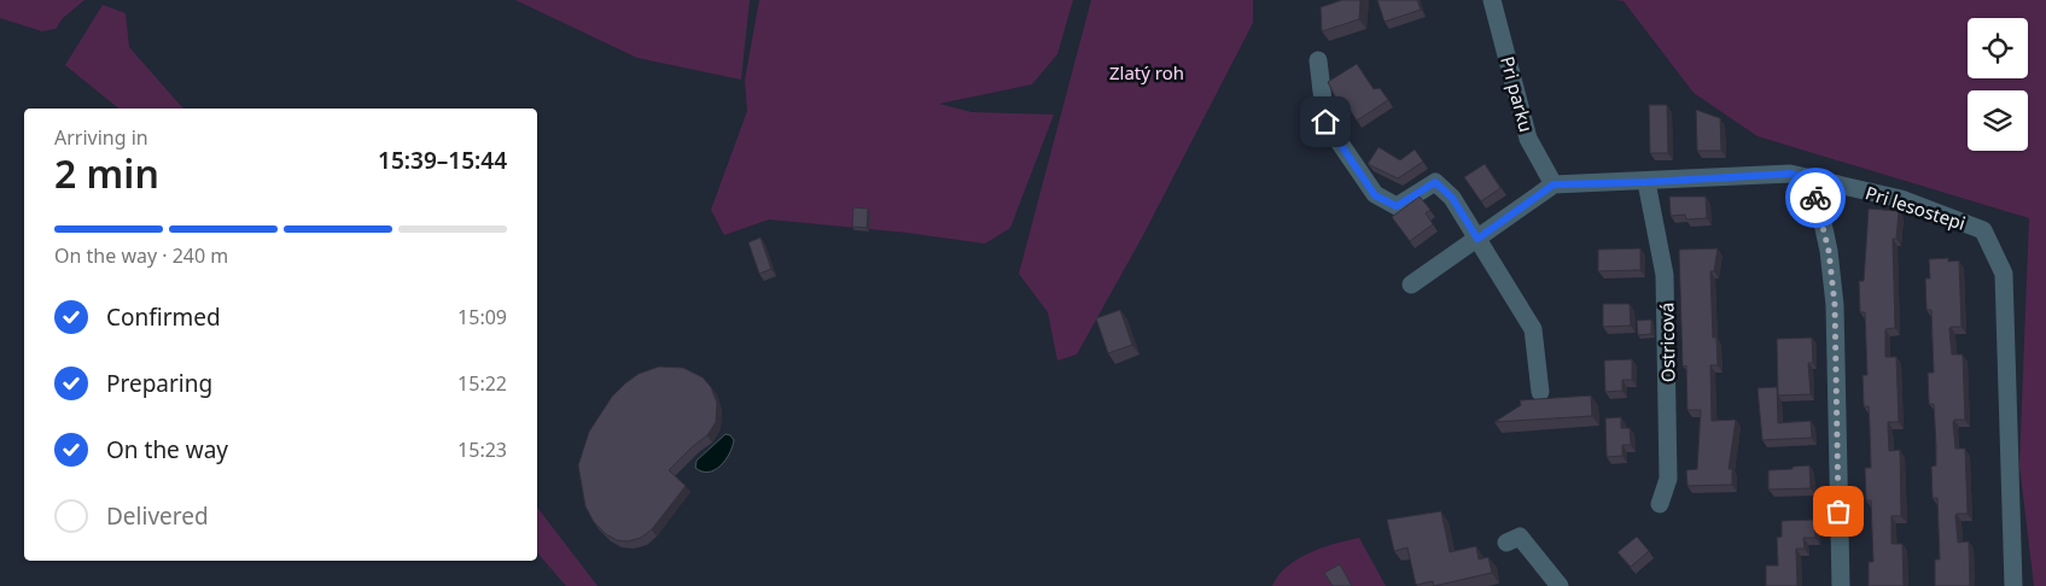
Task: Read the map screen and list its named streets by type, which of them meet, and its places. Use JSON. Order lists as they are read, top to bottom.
{
  "streets": {
    "street": ["Pri parku", "Pri lesostepi", "Ostricová"]
  },
  "crossings": [
    ["Pri parku", "Pri lesostepi"],
    ["Pri lesostepi", "Ostricová"]
  ],
  "parks": ["Zlatý roh"],
  "page": {
    "heading": ["2 min", "Arriving in", "15:39–15:44"],
    "bar": "On the way · 240 m",
    "list": [
      ["Confirmed", "15:09"],
      ["Preparing", "15:22"],
      ["On the way", "15:23"],
      "Delivered"
    ]
  }
}
